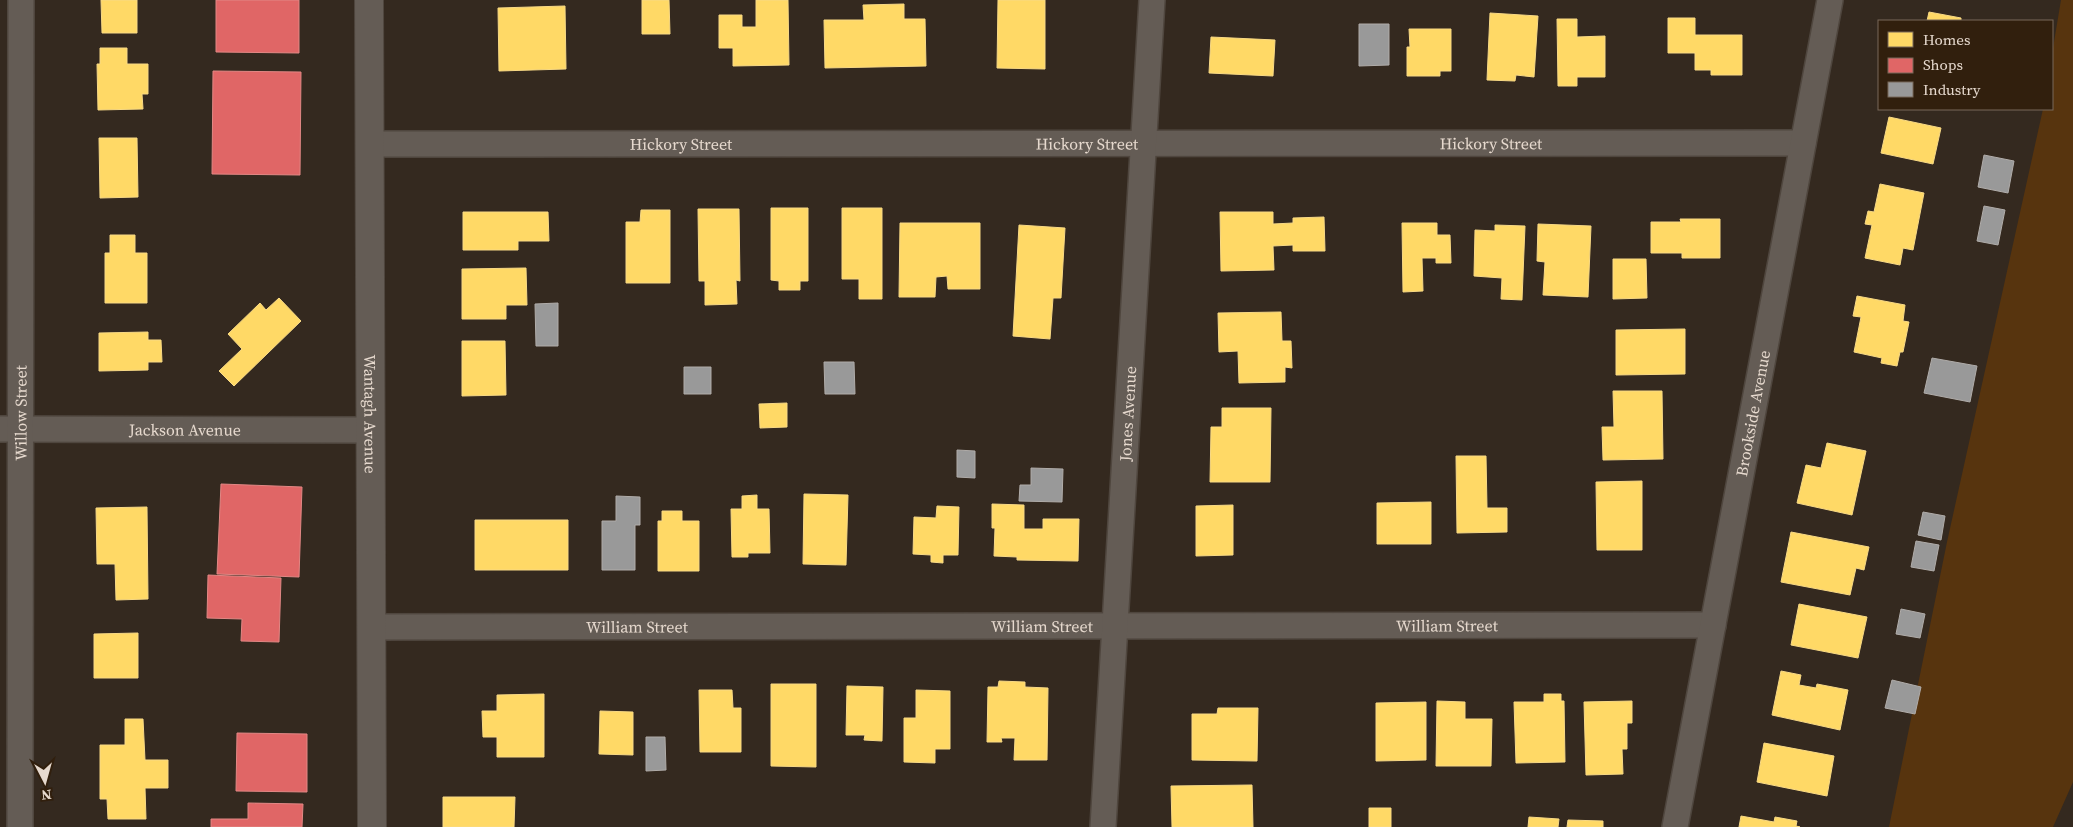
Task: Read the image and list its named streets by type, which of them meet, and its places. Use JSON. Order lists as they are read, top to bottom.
{
  "streets": {
    "main road": ["Wantagh Avenue"],
    "street": [
      "Hickory Street",
      "Brookside Avenue",
      "Willow Street",
      "Jones Avenue",
      "Jackson Avenue",
      "William Street"
    ]
  },
  "crossings": [
    ["Hickory Street", "Wantagh Avenue"],
    ["Hickory Street", "Brookside Avenue"],
    ["Hickory Street", "Jones Avenue"],
    ["Wantagh Avenue", "Jackson Avenue"],
    ["Wantagh Avenue", "William Street"],
    ["Brookside Avenue", "William Street"],
    ["Willow Street", "Jackson Avenue"],
    ["Jones Avenue", "William Street"]
  ],
  "legend": ["Homes", "Shops", "Industry"],
  "north": "bottom"
}
